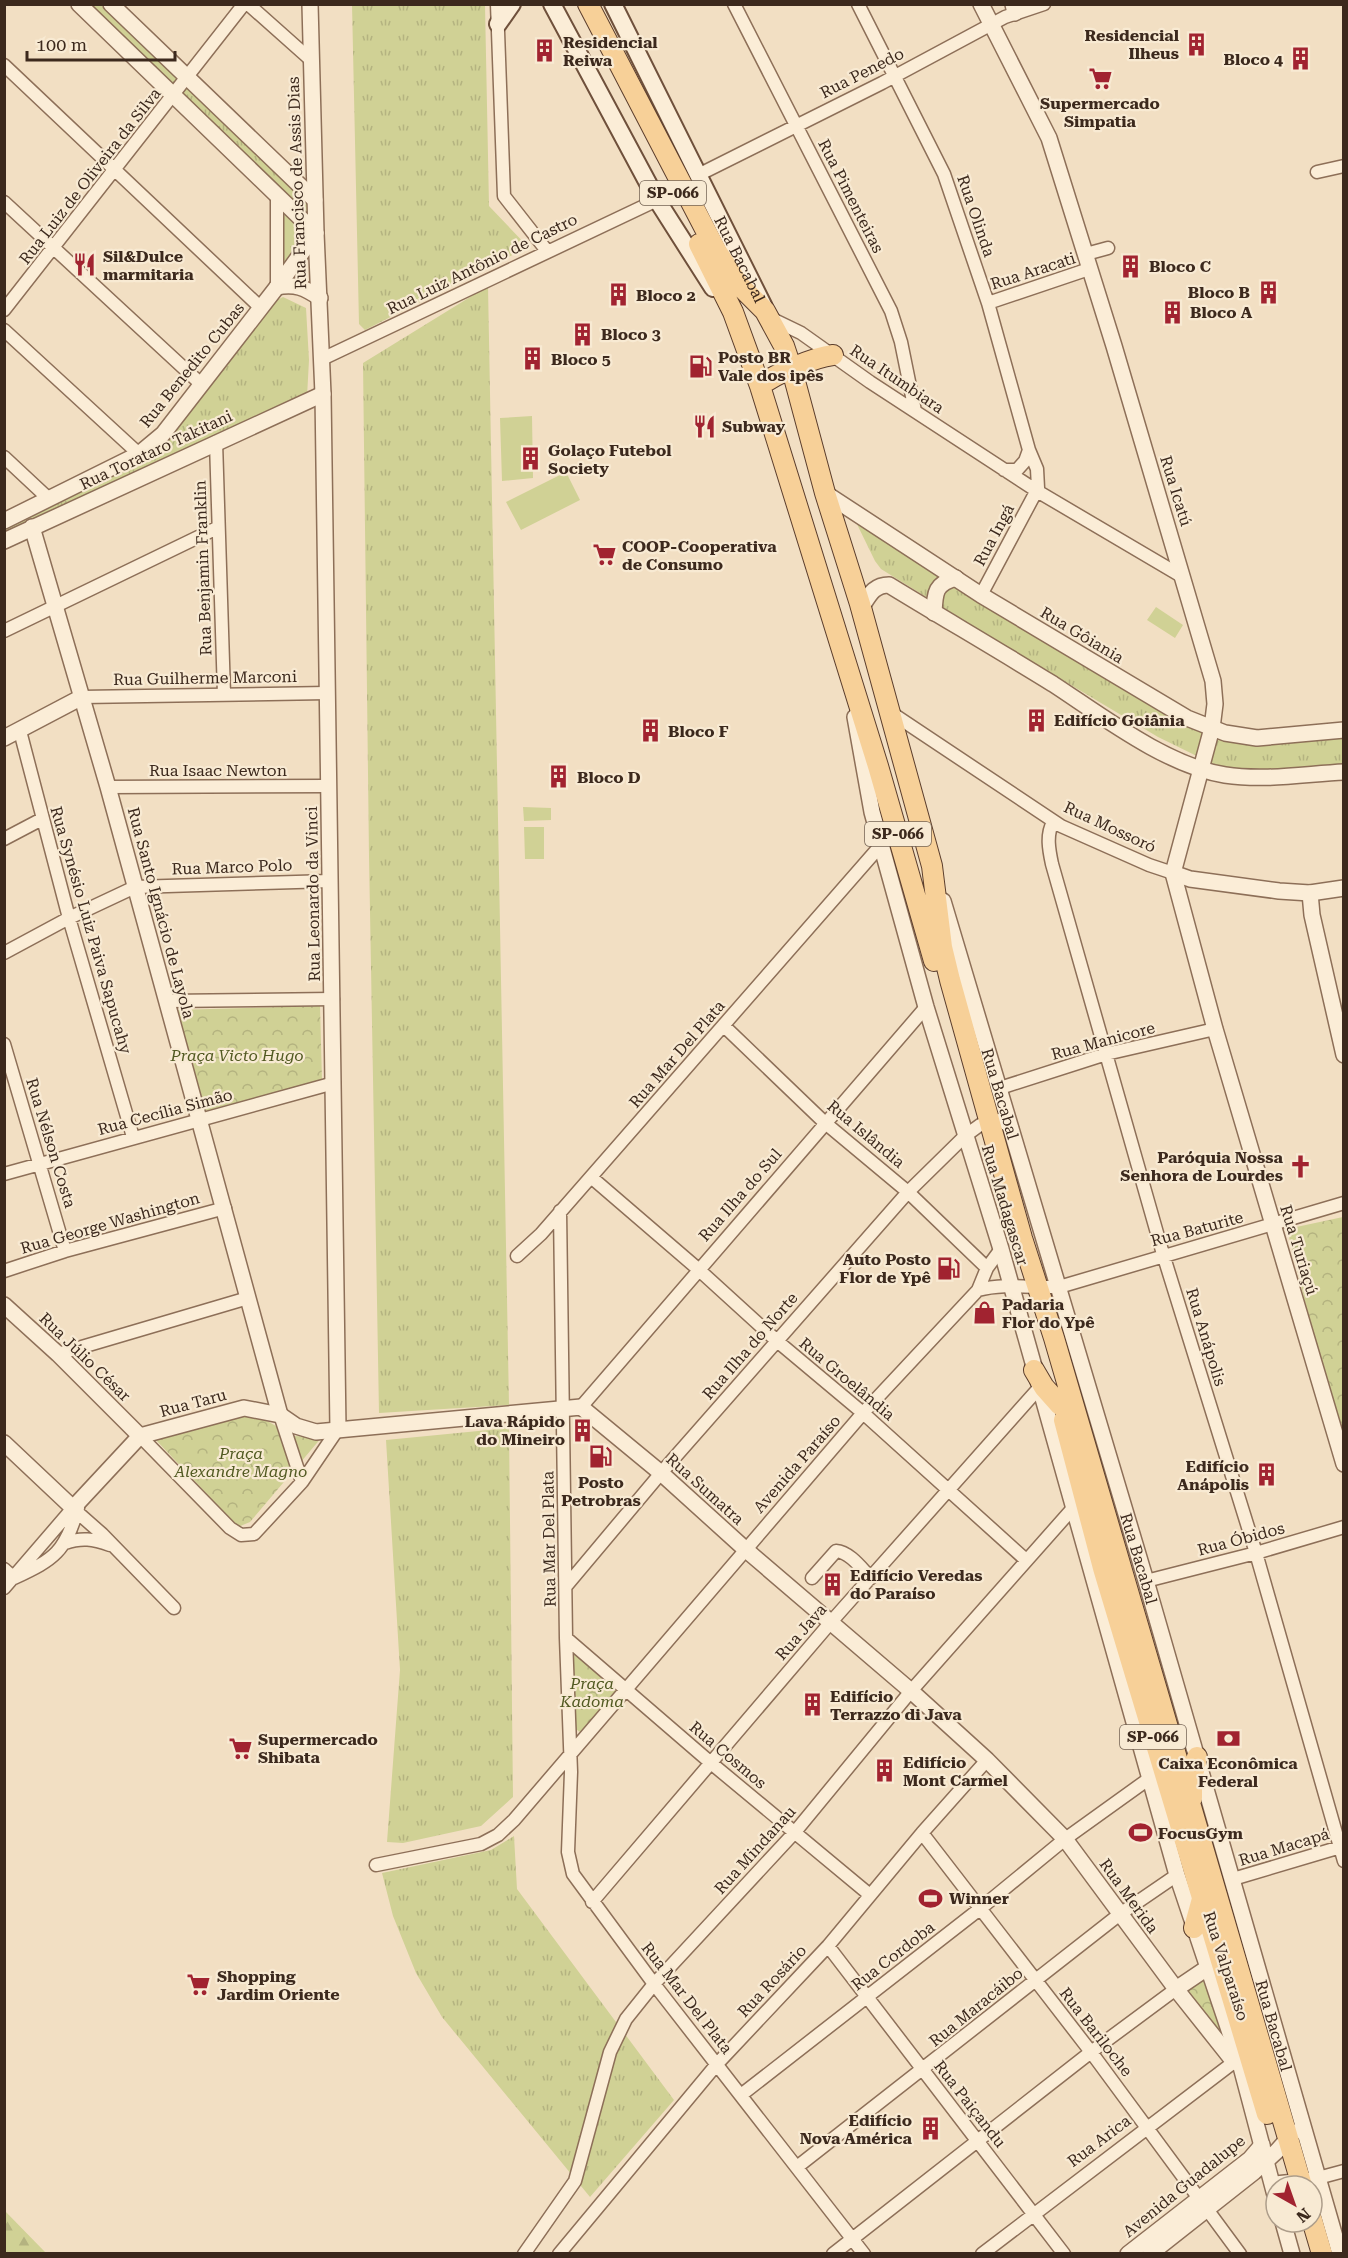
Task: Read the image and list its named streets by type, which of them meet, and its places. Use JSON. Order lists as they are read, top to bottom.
{
  "streets": {
    "main road": ["SP-066", "Rua Bacabal"],
    "street": [
      "Rua Penedo",
      "Rua Luiz de Oliveira da Silva",
      "Rua Francisco de Assis Dias",
      "Rua Pimenteiras",
      "Rua Olinda",
      "Rua Luiz Antônio de Castro",
      "Rua Aracati",
      "Rua Benedito Cubas",
      "Rua Itumbiara",
      "Rua Torataro Takitani",
      "Rua Icatú",
      "Rua Ingá",
      "Rua Benjamin Franklin",
      "Rua Gôiania",
      "Rua Guilherme Marconi",
      "Rua Isaac Newton",
      "Rua Mossoró",
      "Rua Marco Polo",
      "Rua Leonardo da Vinci",
      "Rua Santo Ignácio de Layola",
      "Rua Synésio Luiz Paiva Sapucahy",
      "Rua Manicore",
      "Rua Mar Del Plata",
      "Rua Cecília Simão",
      "Rua Islândia",
      "Rua Nélson Costa",
      "Rua Ilha do Sul",
      "Rua Madagascar",
      "Rua George Washington",
      "Rua Baturite",
      "Rua Turiaçú",
      "Rua Anápolis",
      "Rua Ilha do Norte",
      "Rua Júlio César",
      "Rua Groelândia",
      "Rua Taru",
      "Avenida Paraíso",
      "Rua Sumatra",
      "Rua Óbidos",
      "Rua Java",
      "Rua Cosmos",
      "Rua Macapá",
      "Rua Mindanau",
      "Rua Merida",
      "Rua Cordoba",
      "Rua Valparaíso",
      "Rua Rosário",
      "Rua Maracáibo",
      "Rua Bariloche",
      "Rua Paiçandu",
      "Rua Arica",
      "Avenida Guadalupe"
    ]
  },
  "crossings": [
    ["Rua Penedo", "Rua Pimenteiras"],
    ["Rua Penedo", "Rua Olinda"],
    ["Rua Penedo", "Rua Bacabal"],
    ["Rua Penedo", "Rua Icatú"],
    ["Rua Francisco de Assis Dias", "Rua Luiz Antônio de Castro"],
    ["Rua Francisco de Assis Dias", "Rua Benedito Cubas"],
    ["Rua Francisco de Assis Dias", "Rua Leonardo da Vinci"],
    ["SP-066", "Rua Bacabal"],
    ["SP-066", "Rua Itumbiara"],
    ["SP-066", "Rua Gôiania"],
    ["SP-066", "Rua Mossoró"],
    ["SP-066", "Rua Madagascar"],
    ["SP-066", "Rua Baturite"],
    ["SP-066", "Rua Ilha do Norte"],
    ["SP-066", "Rua Cordoba"],
    ["SP-066", "Rua Valparaíso"],
    ["SP-066", "Avenida Guadalupe"],
    ["Rua Pimenteiras", "Rua Itumbiara"],
    ["Rua Olinda", "Rua Aracati"],
    ["Rua Olinda", "Rua Itumbiara"],
    ["Rua Olinda", "Rua Ingá"],
    ["Rua Bacabal", "Rua Itumbiara"],
    ["Rua Bacabal", "Rua Manicore"],
    ["Rua Bacabal", "Rua Baturite"],
    ["Rua Bacabal", "Rua Óbidos"],
    ["Rua Bacabal", "Rua Macapá"],
    ["Rua Bacabal", "Avenida Guadalupe"],
    ["Rua Luiz Antônio de Castro", "Rua Leonardo da Vinci"],
    ["Rua Aracati", "Rua Icatú"],
    ["Rua Itumbiara", "Rua Ingá"],
    ["Rua Torataro Takitani", "Rua Benjamin Franklin"],
    ["Rua Torataro Takitani", "Rua Leonardo da Vinci"],
    ["Rua Torataro Takitani", "Rua Santo Ignácio de Layola"],
    ["Rua Icatú", "Rua Gôiania"],
    ["Rua Icatú", "Rua Mossoró"],
    ["Rua Icatú", "Rua Turiaçú"],
    ["Rua Ingá", "Rua Gôiania"],
    ["Rua Benjamin Franklin", "Rua Guilherme Marconi"],
    ["Rua Guilherme Marconi", "Rua Leonardo da Vinci"],
    ["Rua Guilherme Marconi", "Rua Santo Ignácio de Layola"],
    ["Rua Isaac Newton", "Rua Leonardo da Vinci"],
    ["Rua Isaac Newton", "Rua Santo Ignácio de Layola"],
    ["Rua Mossoró", "Rua Turiaçú"],
    ["Rua Mossoró", "Rua Anápolis"],
    ["Rua Marco Polo", "Rua Leonardo da Vinci"],
    ["Rua Marco Polo", "Rua Santo Ignácio de Layola"],
    ["Rua Leonardo da Vinci", "Rua Cecília Simão"],
    ["Rua Leonardo da Vinci", "Rua Taru"],
    ["Rua Santo Ignácio de Layola", "Rua Cecília Simão"],
    ["Rua Santo Ignácio de Layola", "Rua George Washington"],
    ["Rua Santo Ignácio de Layola", "Rua Taru"],
    ["Rua Synésio Luiz Paiva Sapucahy", "Rua Cecília Simão"],
    ["Rua Manicore", "Rua Turiaçú"],
    ["Rua Manicore", "Rua Anápolis"],
    ["Rua Mar Del Plata", "Rua Islândia"],
    ["Rua Mar Del Plata", "Rua Madagascar"],
    ["Rua Mar Del Plata", "Rua Ilha do Norte"],
    ["Rua Mar Del Plata", "Rua Groelândia"],
    ["Rua Mar Del Plata", "Avenida Paraíso"],
    ["Rua Mar Del Plata", "Rua Java"],
    ["Rua Mar Del Plata", "Rua Cosmos"],
    ["Rua Mar Del Plata", "Rua Mindanau"],
    ["Rua Mar Del Plata", "Rua Cordoba"],
    ["Rua Mar Del Plata", "Rua Rosário"],
    ["Rua Mar Del Plata", "Rua Maracáibo"],
    ["Rua Cecília Simão", "Rua Nélson Costa"],
    ["Rua Islândia", "Rua Ilha do Sul"],
    ["Rua Islândia", "Rua Ilha do Norte"],
    ["Rua Islândia", "Avenida Paraíso"],
    ["Rua Nélson Costa", "Rua George Washington"],
    ["Rua Ilha do Sul", "Rua Madagascar"],
    ["Rua Ilha do Sul", "Rua Groelândia"],
    ["Rua Ilha do Sul", "Rua Sumatra"],
    ["Rua Madagascar", "Rua Baturite"],
    ["Rua Madagascar", "Rua Ilha do Norte"],
    ["Rua Madagascar", "Avenida Paraíso"],
    ["Rua Madagascar", "Rua Java"],
    ["Rua Madagascar", "Rua Mindanau"],
    ["Rua Baturite", "Rua Turiaçú"],
    ["Rua Baturite", "Rua Anápolis"],
    ["Rua Baturite", "Avenida Paraíso"],
    ["Rua Anápolis", "Rua Óbidos"],
    ["Rua Anápolis", "Rua Macapá"],
    ["Rua Ilha do Norte", "Rua Groelândia"],
    ["Rua Ilha do Norte", "Rua Sumatra"],
    ["Rua Júlio César", "Rua Taru"],
    ["Rua Groelândia", "Avenida Paraíso"],
    ["Rua Groelândia", "Rua Java"],
    ["Rua Groelândia", "Rua Mindanau"],
    ["Avenida Paraíso", "Rua Sumatra"],
    ["Avenida Paraíso", "Rua Cosmos"],
    ["Rua Sumatra", "Rua Java"],
    ["Rua Sumatra", "Rua Mindanau"],
    ["Rua Sumatra", "Rua Merida"],
    ["Rua Sumatra", "Rua Rosário"],
    ["Rua Java", "Rua Cosmos"],
    ["Rua Cosmos", "Rua Mindanau"],
    ["Rua Cosmos", "Rua Rosário"],
    ["Rua Merida", "Rua Cordoba"],
    ["Rua Merida", "Rua Valparaíso"],
    ["Rua Merida", "Rua Rosário"],
    ["Rua Merida", "Rua Maracáibo"],
    ["Rua Merida", "Rua Arica"],
    ["Rua Cordoba", "Rua Valparaíso"],
    ["Rua Cordoba", "Rua Bariloche"],
    ["Rua Cordoba", "Rua Paiçandu"],
    ["Rua Valparaíso", "Rua Maracáibo"],
    ["Rua Valparaíso", "Rua Arica"],
    ["Rua Valparaíso", "Avenida Guadalupe"],
    ["Rua Rosário", "Rua Bariloche"],
    ["Rua Rosário", "Rua Paiçandu"],
    ["Rua Maracáibo", "Rua Bariloche"],
    ["Rua Maracáibo", "Rua Paiçandu"],
    ["Rua Bariloche", "Rua Arica"],
    ["Rua Bariloche", "Avenida Guadalupe"],
    ["Rua Paiçandu", "Rua Arica"]
  ],
  "parks": ["Praça Victo Hugo", "Praça Alexandre Magno", "Praça Kadoma"],
  "places": {
    "building": [
      "Residencial Ilheus",
      "Residencial Reiwa",
      "Bloco 4",
      "Bloco C",
      "Bloco B",
      "Bloco 2",
      "Bloco A",
      "Bloco 3",
      "Bloco 5",
      "Golaço Futebol Society",
      "Edifício Goiânia",
      "Bloco F",
      "Bloco D",
      "Lava Rápido do Mineiro",
      "Edifício Anápolis",
      "Edifício Veredas do Paraíso",
      "Edifício Terrazzo di Java",
      "Edifício Mont Carmel",
      "Edifício Nova América"
    ],
    "supermarket": [
      "Supermercado Simpatia",
      "COOP-Cooperativa de Consumo",
      "Supermercado Shibata",
      "Shopping Jardim Oriente"
    ],
    "restaurant": ["Sil&Dulce marmitaria", "Subway"],
    "fuel station": ["Posto BR Vale dos ipês", "Auto Posto Flor de Ypê", "Posto Petrobras"],
    "church": ["Paróquia Nossa Senhora de Lourdes"],
    "shop": ["Padaria Flor do Ypê"],
    "bank": ["Caixa Econômica Federal"],
    "sports": ["FocusGym", "Winner"]
  },
  "scale_bar": "100 m",
  "north": "bottom right"
}
